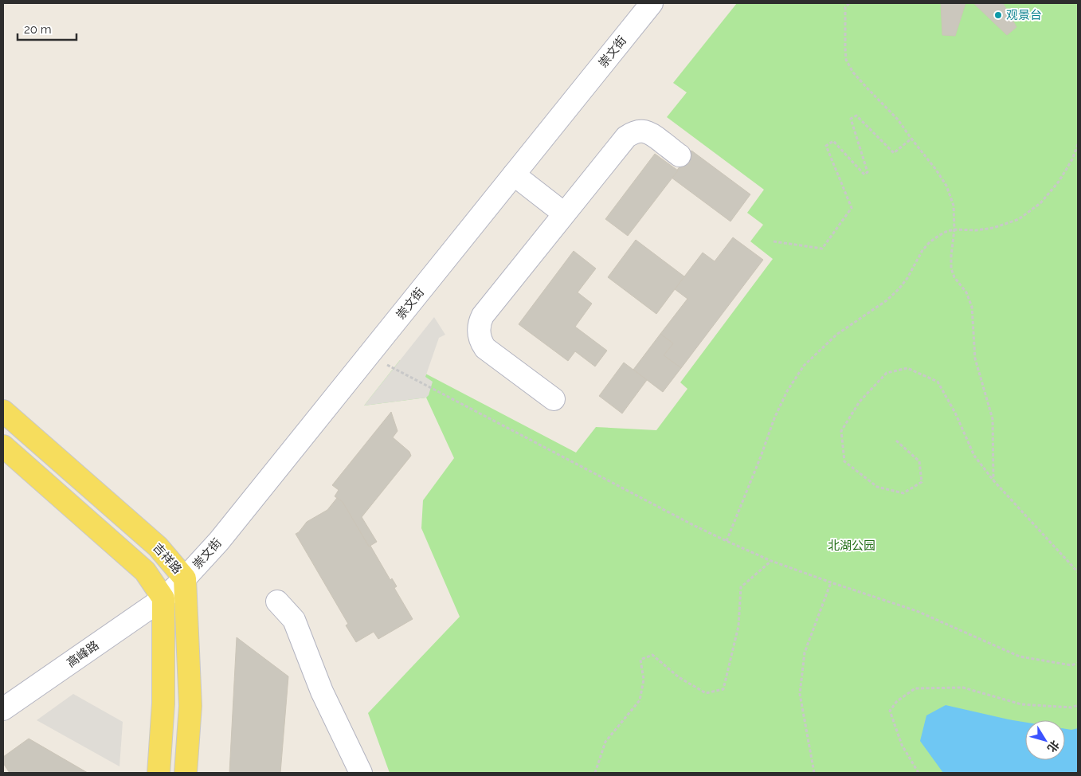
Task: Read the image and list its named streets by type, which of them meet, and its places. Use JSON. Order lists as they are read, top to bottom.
{
  "streets": {
    "main road": ["吉祥路"],
    "street": ["崇文街", "高峰路"]
  },
  "crossings": [
    ["崇文街", "吉祥路"],
    ["崇文街", "高峰路"]
  ],
  "parks": ["北湖公园"],
  "places": ["观景台"],
  "scale_bar": "20 m",
  "north": "bottom right"
}
